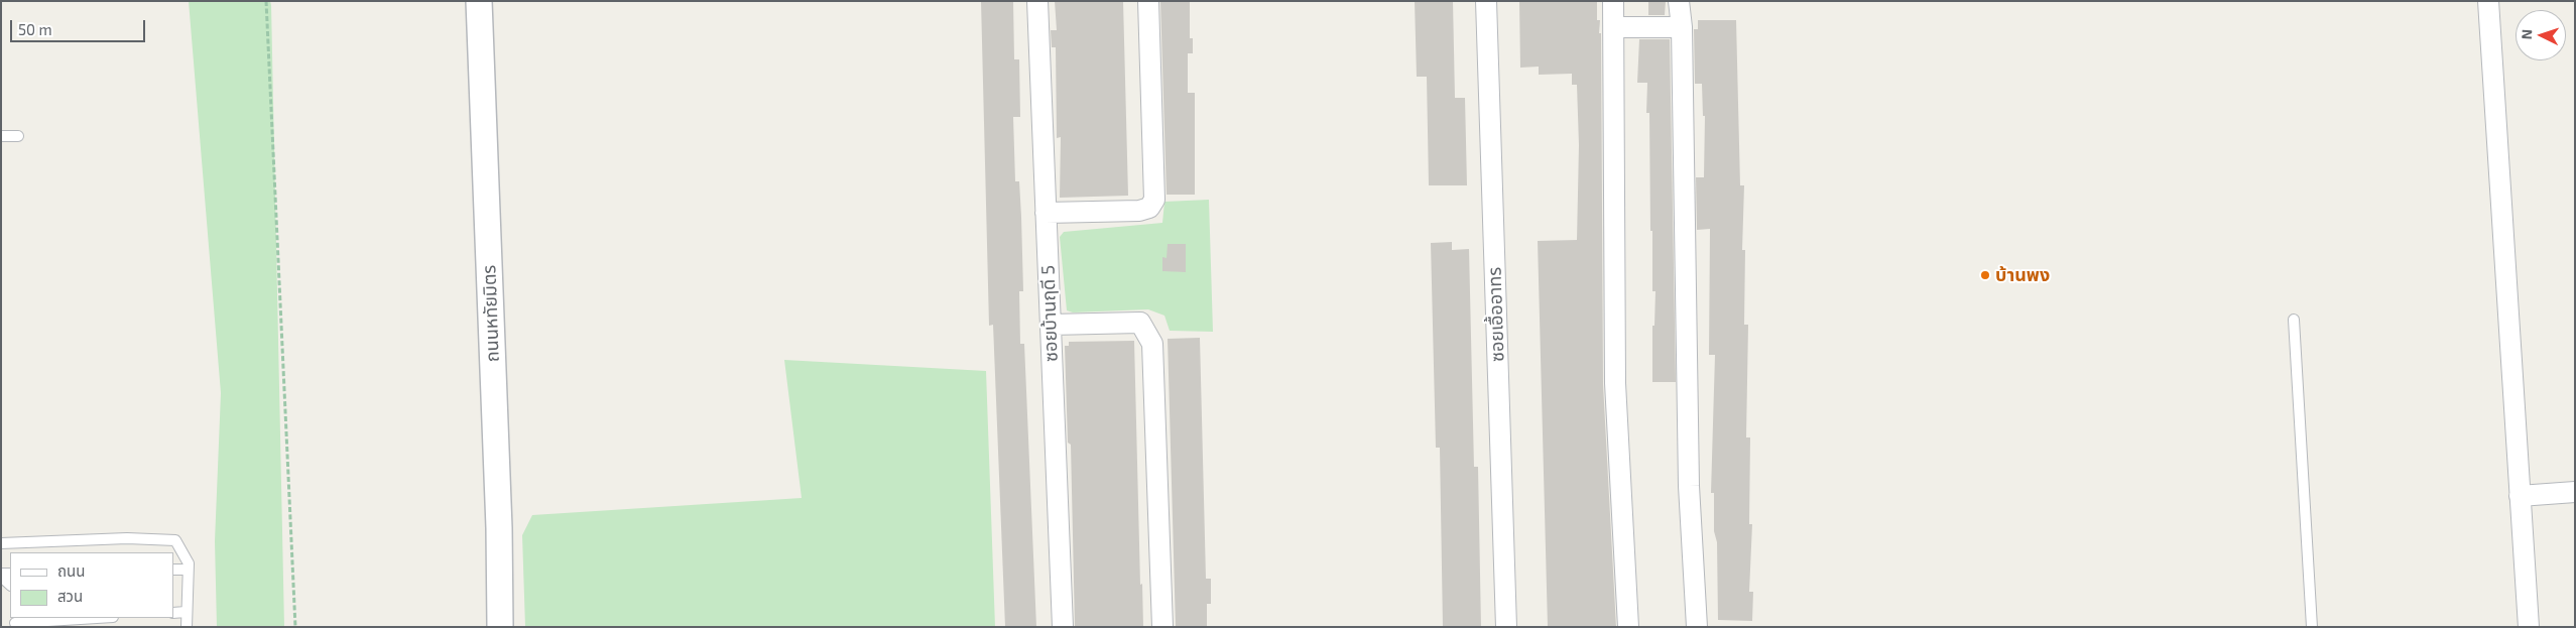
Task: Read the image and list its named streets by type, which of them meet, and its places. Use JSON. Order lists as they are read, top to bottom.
{
  "streets": {
    "street": ["ถนนหทัยมิตร", "ซอยบ้านฤดี 5", "ซอยเอื้ออาทร"]
  },
  "places": ["บ้านพง"],
  "legend": ["ถนน", "สวน"],
  "scale_bar": "50 m",
  "north": "left"
}
